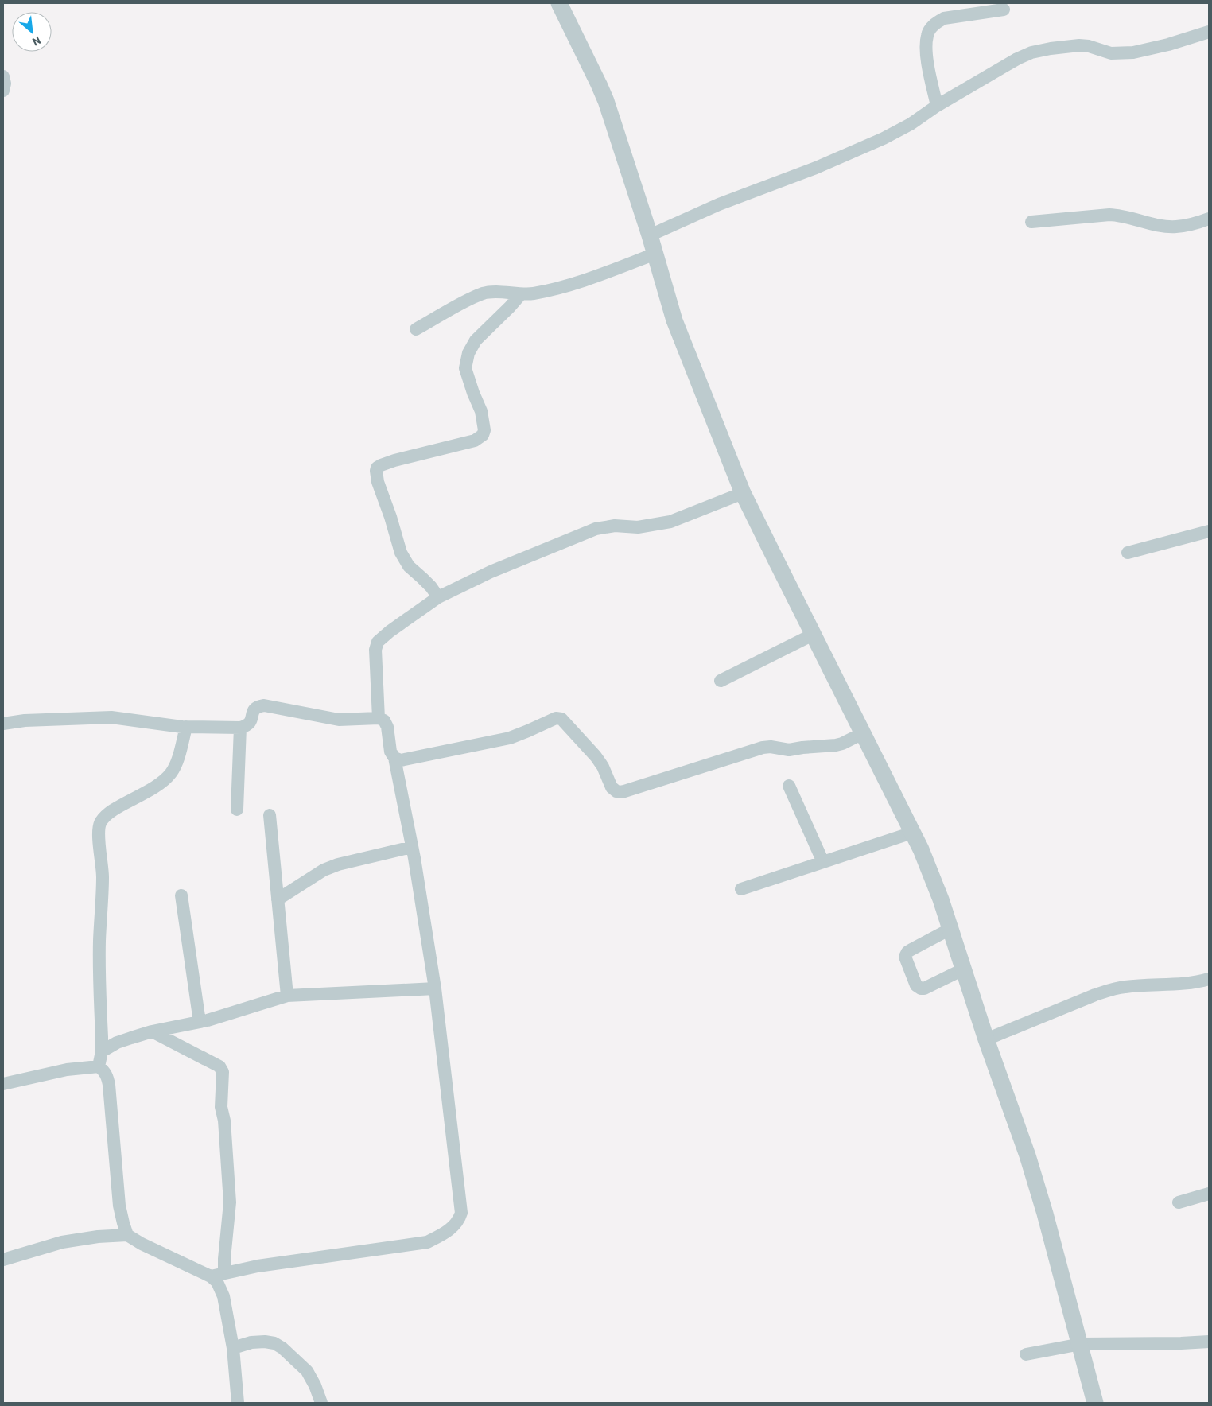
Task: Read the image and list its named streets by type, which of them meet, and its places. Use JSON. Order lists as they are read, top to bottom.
{
  "north": "bottom right"
}
